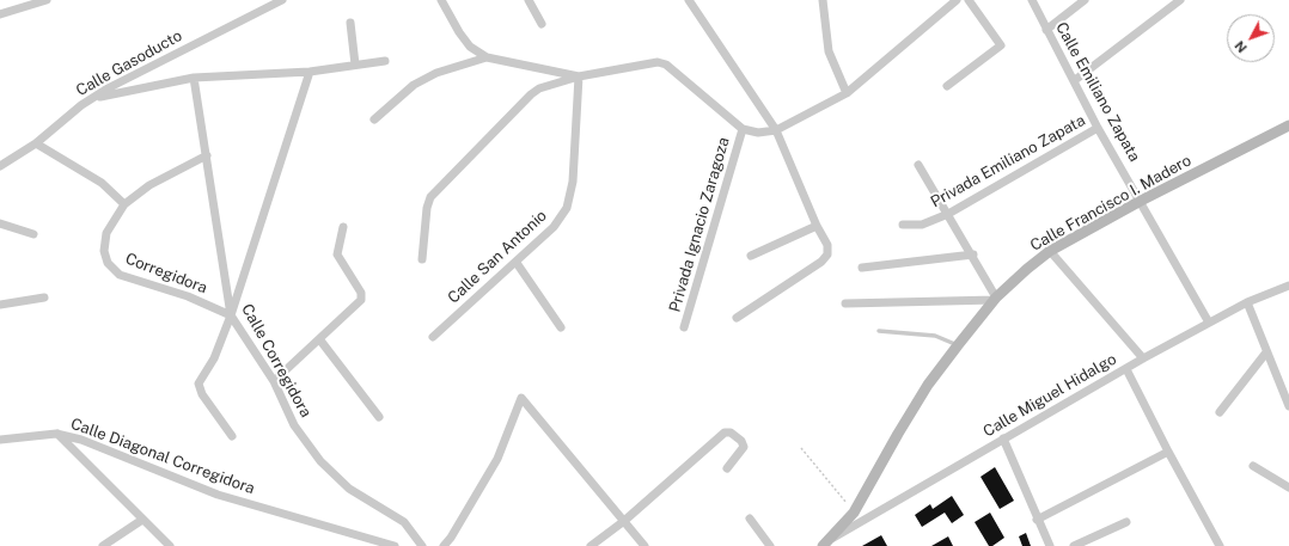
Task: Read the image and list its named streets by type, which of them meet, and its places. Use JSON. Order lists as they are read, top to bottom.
{
  "streets": {
    "street": [
      "Calle Gasoducto",
      "Calle Emiliano Zapata",
      "Privada Emiliano Zapata",
      "Calle Francisco I. Madero",
      "Privada Ignacio Zaragoza",
      "Calle San Antonio",
      "Corregidora",
      "Calle Corregidora",
      "Calle Miguel Hidalgo",
      "Calle Diagonal Corregidora"
    ]
  },
  "crossings": [
    ["Calle Emiliano Zapata", "Privada Emiliano Zapata"],
    ["Calle Emiliano Zapata", "Calle Francisco I. Madero"],
    ["Calle Emiliano Zapata", "Calle Miguel Hidalgo"],
    ["Calle Francisco I. Madero", "Calle Miguel Hidalgo"],
    ["Corregidora", "Calle Corregidora"]
  ],
  "north": "bottom left"
}
